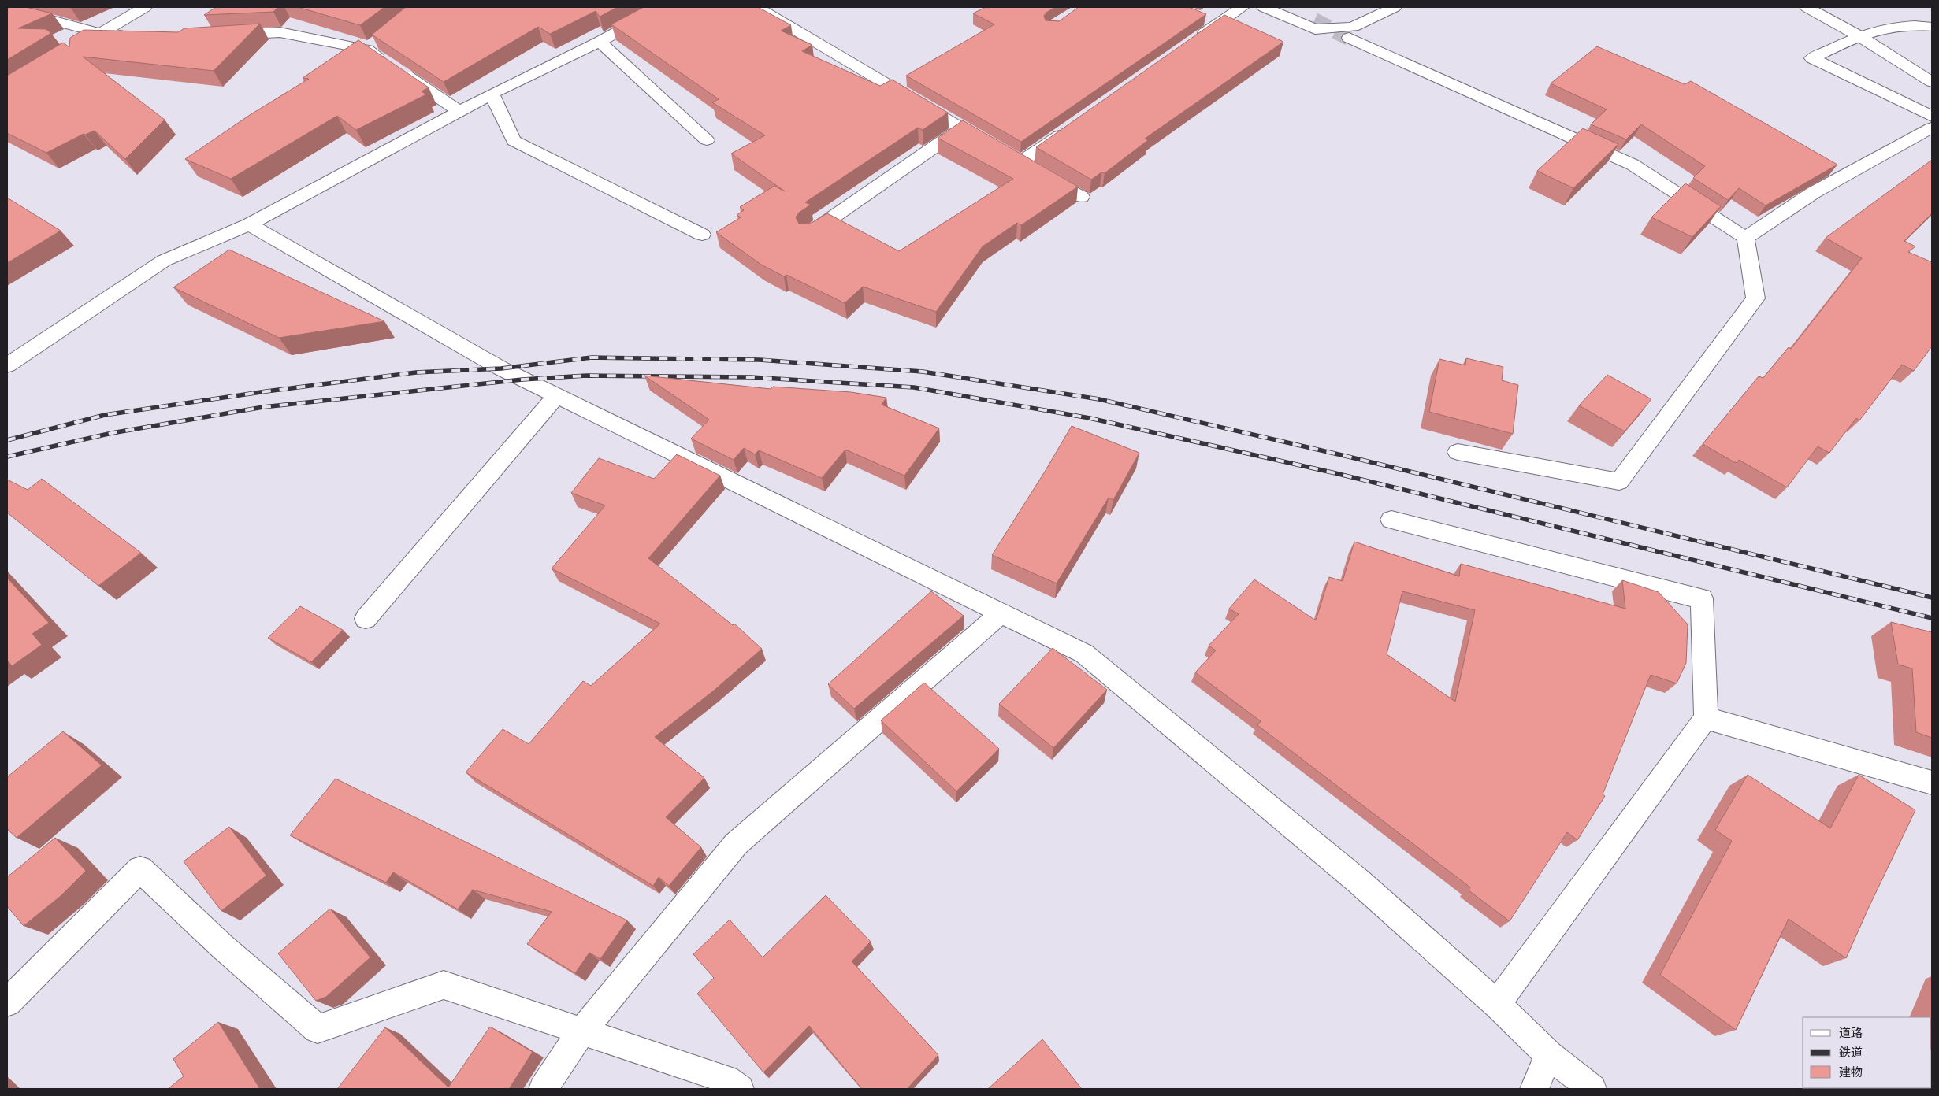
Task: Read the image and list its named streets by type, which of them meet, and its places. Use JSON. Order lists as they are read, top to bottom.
{
  "legend": ["道路", "鉄道", "建物"]
}
